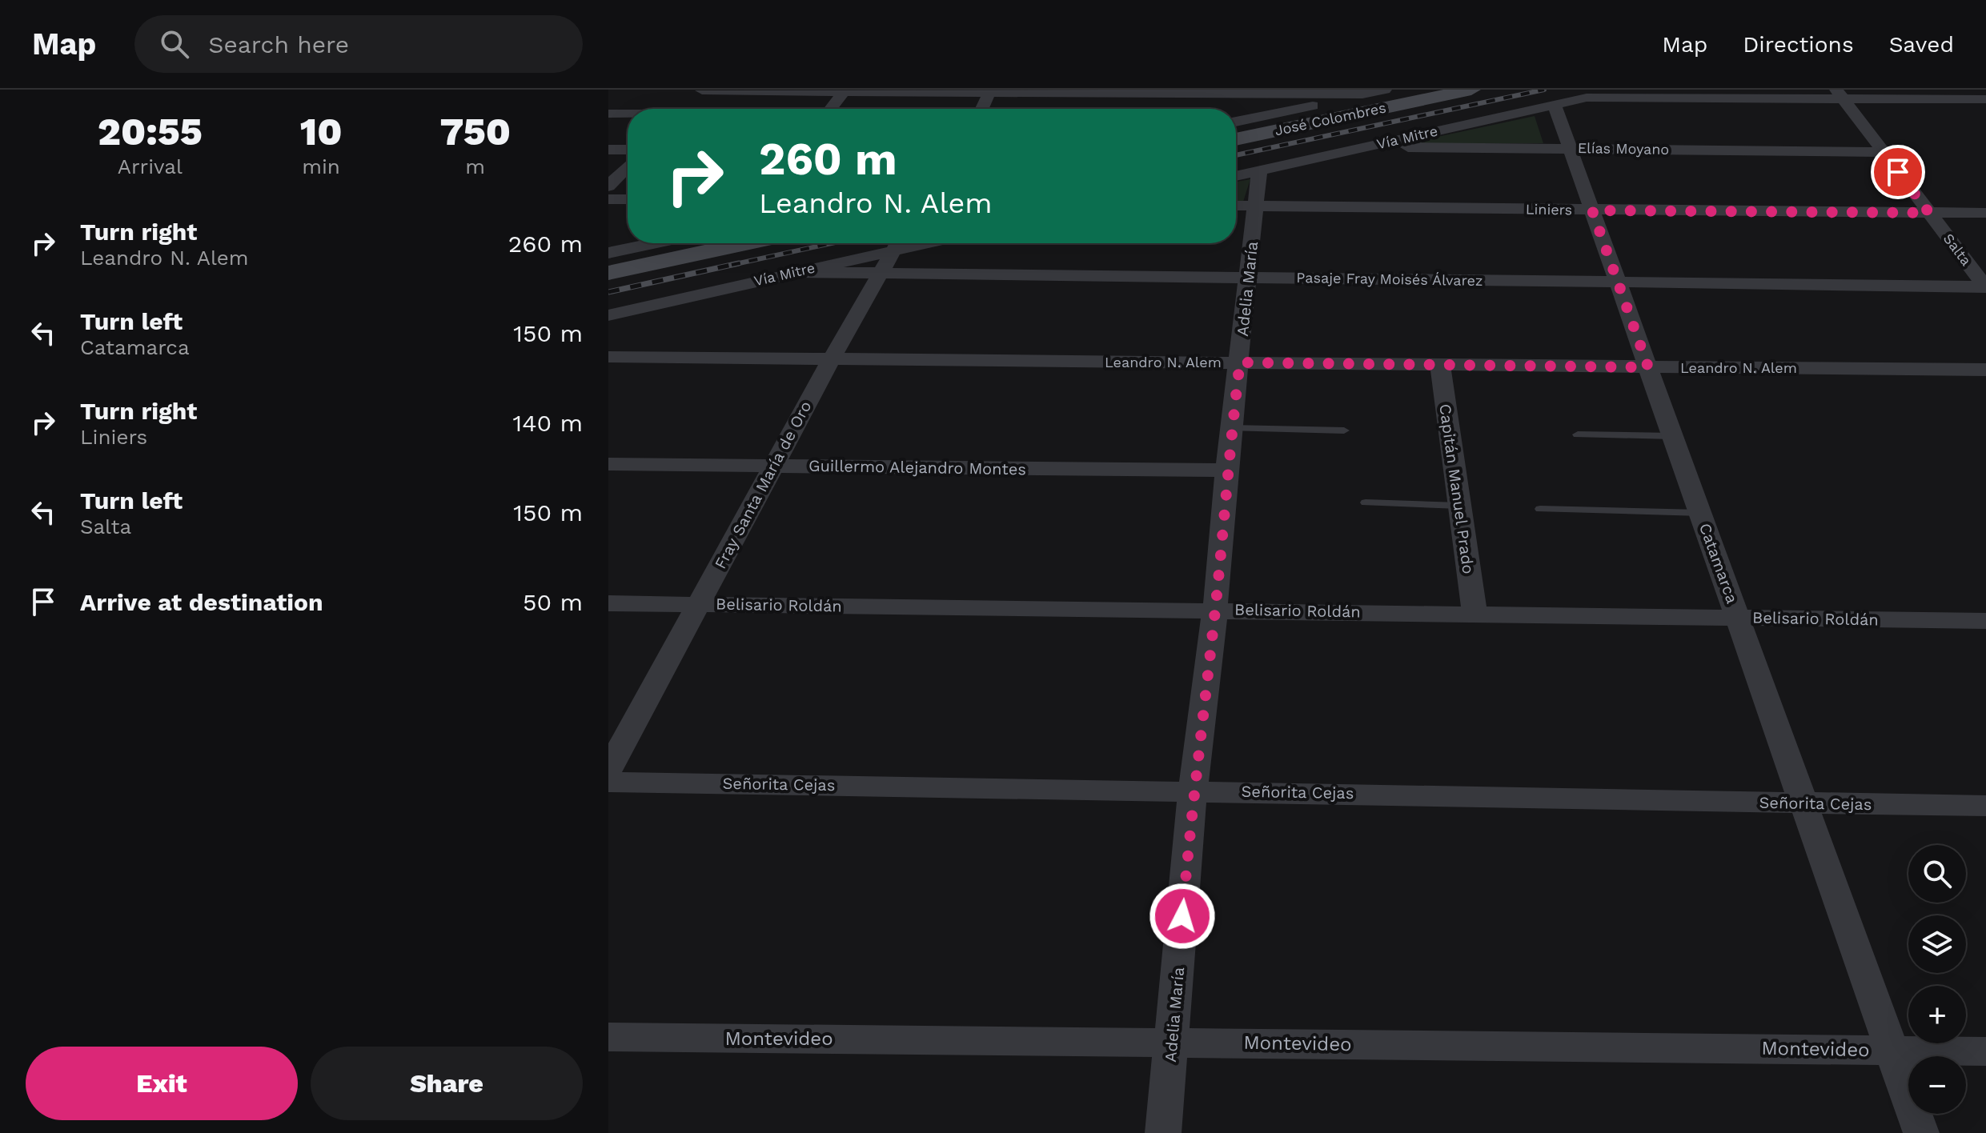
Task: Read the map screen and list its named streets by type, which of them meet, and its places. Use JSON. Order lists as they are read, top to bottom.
{
  "streets": {
    "main road": ["José Colombres"],
    "street": [
      "Vía Mitre",
      "Elías Moyano",
      "Liniers",
      "Salta",
      "Pasaje Fray Moisés Álvarez",
      "Adelia María",
      "Leandro N. Alem",
      "Guillermo Alejandro Montes",
      "Fray Santa María de Oro",
      "Capitán Manuel Prado",
      "Catamarca",
      "Belisario Roldán",
      "Señorita Cejas",
      "Montevideo"
    ]
  },
  "crossings": [
    ["Vía Mitre", "Elías Moyano"],
    ["Vía Mitre", "Salta"],
    ["Vía Mitre", "Pasaje Fray Moisés Álvarez"],
    ["Vía Mitre", "Adelia María"],
    ["Vía Mitre", "Catamarca"],
    ["Elías Moyano", "Salta"],
    ["Elías Moyano", "Catamarca"],
    ["Liniers", "Salta"],
    ["Liniers", "Adelia María"],
    ["Liniers", "Catamarca"],
    ["Salta", "Pasaje Fray Moisés Álvarez"],
    ["Pasaje Fray Moisés Álvarez", "Adelia María"],
    ["Pasaje Fray Moisés Álvarez", "Fray Santa María de Oro"],
    ["Pasaje Fray Moisés Álvarez", "Catamarca"],
    ["Adelia María", "Leandro N. Alem"],
    ["Adelia María", "Guillermo Alejandro Montes"],
    ["Adelia María", "Belisario Roldán"],
    ["Adelia María", "Señorita Cejas"],
    ["Adelia María", "Montevideo"],
    ["Leandro N. Alem", "Fray Santa María de Oro"],
    ["Leandro N. Alem", "Capitán Manuel Prado"],
    ["Leandro N. Alem", "Catamarca"],
    ["Guillermo Alejandro Montes", "Fray Santa María de Oro"],
    ["Fray Santa María de Oro", "Belisario Roldán"],
    ["Capitán Manuel Prado", "Belisario Roldán"],
    ["Catamarca", "Belisario Roldán"],
    ["Catamarca", "Señorita Cejas"],
    ["Catamarca", "Montevideo"]
  ],
  "page": {
    "header": "Map",
    "search": "Search here",
    "nav": ["Map", "Directions", "Saved"],
    "eta": [
      "20:55",
      "Arrival",
      "10",
      "min",
      "750",
      "m"
    ],
    "turn": ["260 m", "Leandro N. Alem"],
    "list": [
      {
        "name": "Turn right",
        "note": "Leandro N. Alem",
        "value": "260 m"
      },
      {
        "name": "Turn left",
        "note": "Catamarca",
        "value": "150 m"
      },
      {
        "name": "Turn right",
        "note": "Liniers",
        "value": "140 m"
      },
      {
        "name": "Turn left",
        "note": "Salta",
        "value": "150 m"
      },
      {
        "name": "Arrive at destination",
        "value": "50 m"
      }
    ],
    "map_buttons": ["+", "−"],
    "buttons": ["Exit", "Share"]
  }
}
